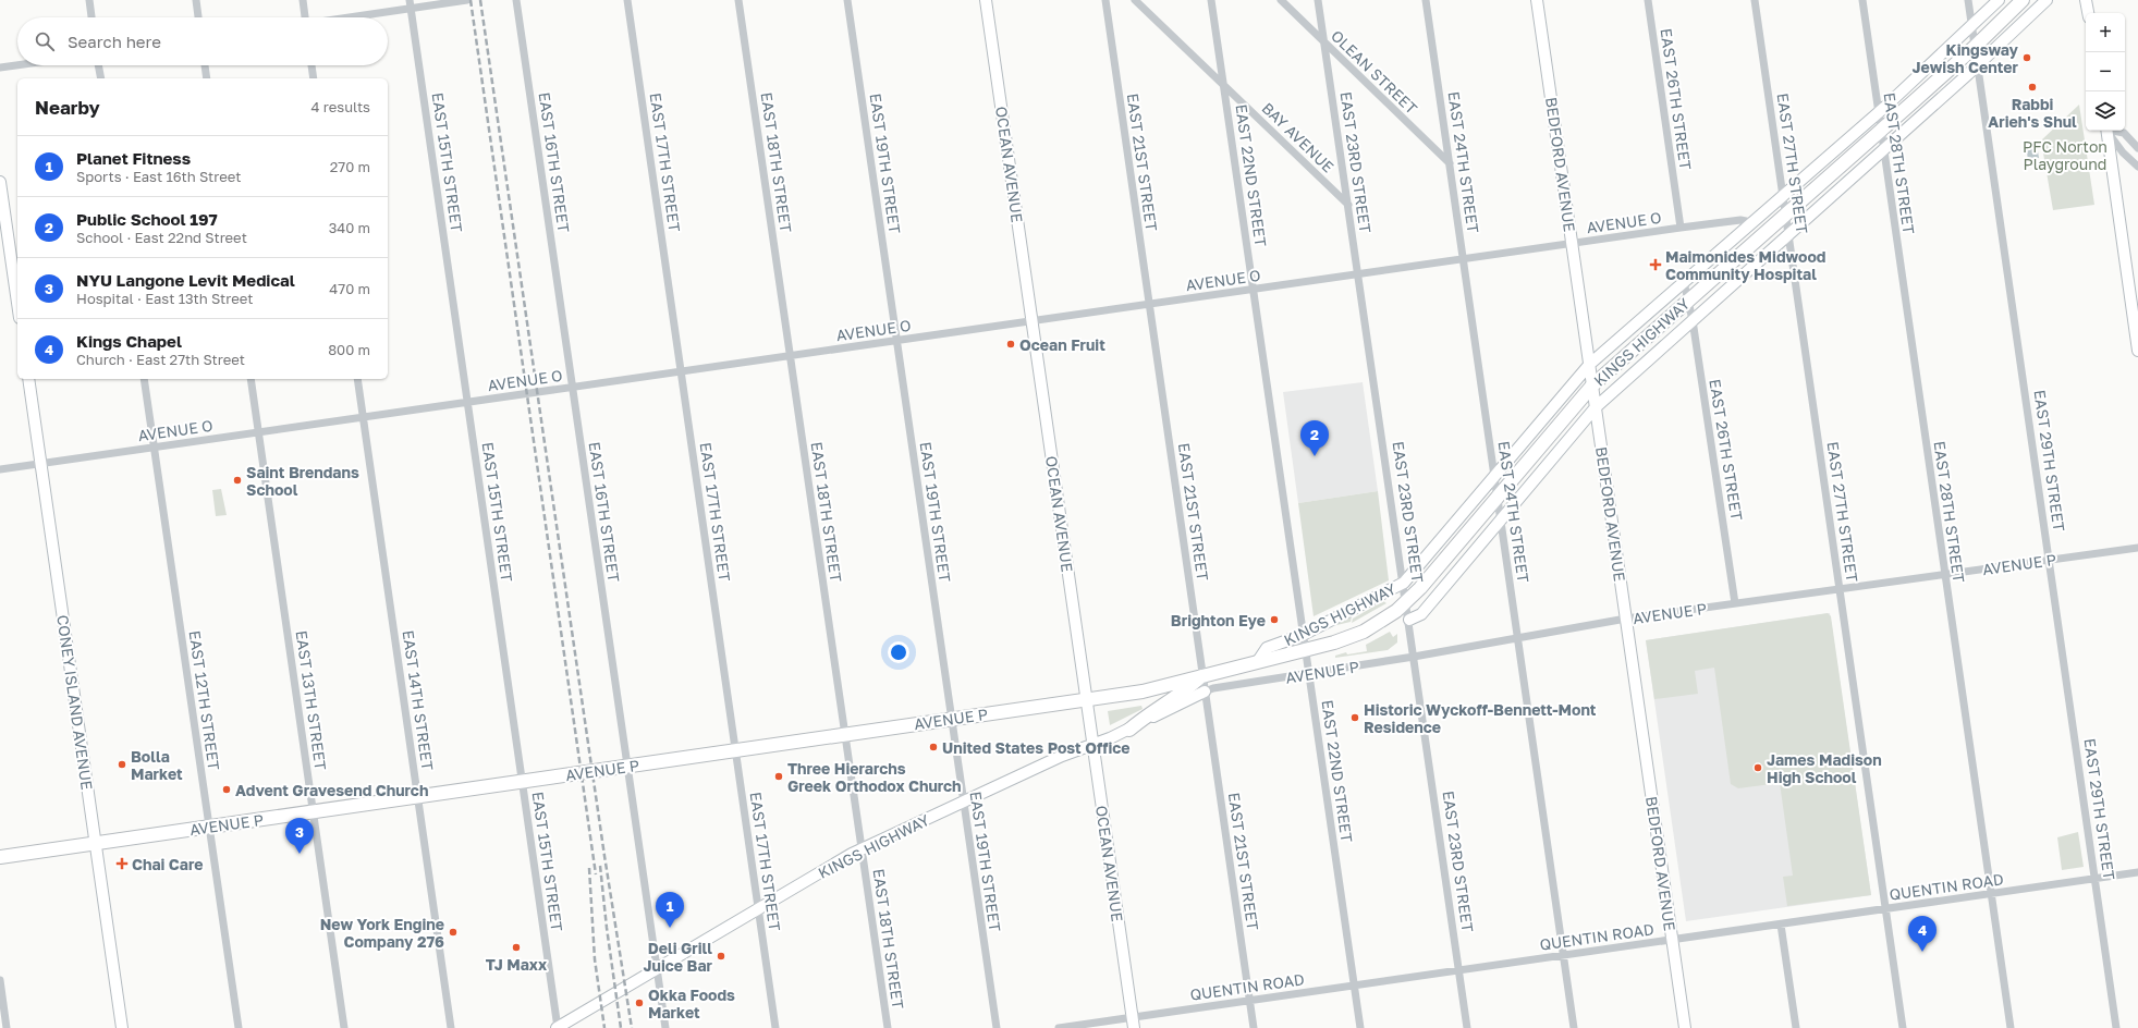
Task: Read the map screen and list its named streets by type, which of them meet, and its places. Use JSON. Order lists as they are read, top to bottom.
{
  "streets": {
    "main road": [
      "OCEAN AVENUE",
      "BEDFORD AVENUE",
      "KINGS HIGHWAY",
      "AVENUE P",
      "CONEY ISLAND AVENUE"
    ],
    "street": [
      "OLEAN STREET",
      "EAST 26TH STREET",
      "BAY AVENUE",
      "EAST 15TH STREET",
      "EAST 16TH STREET",
      "EAST 17TH STREET",
      "EAST 18TH STREET",
      "EAST 21ST STREET",
      "EAST 23RD STREET",
      "EAST 24TH STREET",
      "EAST 19TH STREET",
      "EAST 27TH STREET",
      "EAST 28TH STREET",
      "EAST 22ND STREET",
      "AVENUE O",
      "EAST 29TH STREET",
      "EAST 12TH STREET",
      "EAST 13TH STREET",
      "EAST 14TH STREET",
      "QUENTIN ROAD"
    ]
  },
  "crossings": [
    ["OLEAN STREET", "EAST 23RD STREET"],
    ["OLEAN STREET", "EAST 24TH STREET"],
    ["EAST 26TH STREET", "AVENUE O"],
    ["EAST 26TH STREET", "KINGS HIGHWAY"],
    ["EAST 26TH STREET", "AVENUE P"],
    ["BAY AVENUE", "EAST 23RD STREET"],
    ["BAY AVENUE", "EAST 22ND STREET"],
    ["EAST 15TH STREET", "AVENUE O"],
    ["EAST 15TH STREET", "KINGS HIGHWAY"],
    ["EAST 15TH STREET", "AVENUE P"],
    ["EAST 16TH STREET", "AVENUE O"],
    ["EAST 16TH STREET", "KINGS HIGHWAY"],
    ["EAST 16TH STREET", "AVENUE P"],
    ["EAST 17TH STREET", "AVENUE O"],
    ["EAST 17TH STREET", "KINGS HIGHWAY"],
    ["EAST 17TH STREET", "AVENUE P"],
    ["EAST 18TH STREET", "AVENUE O"],
    ["EAST 18TH STREET", "KINGS HIGHWAY"],
    ["EAST 18TH STREET", "AVENUE P"],
    ["EAST 21ST STREET", "AVENUE O"],
    ["EAST 21ST STREET", "KINGS HIGHWAY"],
    ["EAST 21ST STREET", "AVENUE P"],
    ["EAST 21ST STREET", "QUENTIN ROAD"],
    ["EAST 23RD STREET", "AVENUE O"],
    ["EAST 23RD STREET", "KINGS HIGHWAY"],
    ["EAST 23RD STREET", "AVENUE P"],
    ["EAST 23RD STREET", "QUENTIN ROAD"],
    ["EAST 24TH STREET", "AVENUE O"],
    ["EAST 24TH STREET", "KINGS HIGHWAY"],
    ["EAST 24TH STREET", "AVENUE P"],
    ["EAST 24TH STREET", "QUENTIN ROAD"],
    ["EAST 19TH STREET", "AVENUE O"],
    ["EAST 19TH STREET", "KINGS HIGHWAY"],
    ["EAST 19TH STREET", "AVENUE P"],
    ["EAST 27TH STREET", "KINGS HIGHWAY"],
    ["EAST 27TH STREET", "AVENUE P"],
    ["EAST 27TH STREET", "QUENTIN ROAD"],
    ["EAST 28TH STREET", "KINGS HIGHWAY"],
    ["EAST 28TH STREET", "AVENUE P"],
    ["EAST 28TH STREET", "QUENTIN ROAD"],
    ["OCEAN AVENUE", "AVENUE O"],
    ["OCEAN AVENUE", "KINGS HIGHWAY"],
    ["OCEAN AVENUE", "AVENUE P"],
    ["OCEAN AVENUE", "QUENTIN ROAD"],
    ["BEDFORD AVENUE", "AVENUE O"],
    ["BEDFORD AVENUE", "KINGS HIGHWAY"],
    ["BEDFORD AVENUE", "AVENUE P"],
    ["BEDFORD AVENUE", "QUENTIN ROAD"],
    ["EAST 22ND STREET", "AVENUE O"],
    ["EAST 22ND STREET", "KINGS HIGHWAY"],
    ["EAST 22ND STREET", "AVENUE P"],
    ["EAST 22ND STREET", "QUENTIN ROAD"],
    ["AVENUE O", "KINGS HIGHWAY"],
    ["AVENUE O", "EAST 12TH STREET"],
    ["AVENUE O", "EAST 13TH STREET"],
    ["AVENUE O", "EAST 14TH STREET"],
    ["AVENUE O", "CONEY ISLAND AVENUE"],
    ["KINGS HIGHWAY", "EAST 29TH STREET"],
    ["KINGS HIGHWAY", "AVENUE P"],
    ["EAST 29TH STREET", "AVENUE P"],
    ["EAST 29TH STREET", "QUENTIN ROAD"],
    ["AVENUE P", "EAST 12TH STREET"],
    ["AVENUE P", "EAST 13TH STREET"],
    ["AVENUE P", "EAST 14TH STREET"],
    ["AVENUE P", "CONEY ISLAND AVENUE"]
  ],
  "parks": ["PFC Norton Playground"],
  "places": {
    "other": [
      "Kingsway Jewish Center",
      "Rabbi Arieh's Shul",
      "Ocean Fruit",
      "Saint Brendans School",
      "Brighton Eye",
      "Historic Wyckoff-Bennett-Mont Residence",
      "United States Post Office",
      "Bolla Market",
      "James Madison High School",
      "Three Hierarchs Greek Orthodox Church",
      "Advent Gravesend Church",
      "New York Engine Company 276",
      "TJ Maxx",
      "Deli Grill Juice Bar",
      "Okka Foods Market"
    ],
    "health": ["Maimonides Midwood Community Hospital", "Chai Care"]
  },
  "page": {
    "map_buttons": ["+", "−"],
    "search": "Search here",
    "heading": ["Nearby", "4 results"],
    "list": [
      {
        "mark": "1",
        "name": "Planet Fitness",
        "note": "Sports · East 16th Street",
        "value": "270 m"
      },
      {
        "mark": "2",
        "name": "Public School 197",
        "note": "School · East 22nd Street",
        "value": "340 m"
      },
      {
        "mark": "3",
        "name": "NYU Langone Levit Medical",
        "note": "Hospital · East 13th Street",
        "value": "470 m"
      },
      {
        "mark": "4",
        "name": "Kings Chapel",
        "note": "Church · East 27th Street",
        "value": "800 m"
      }
    ],
    "pins": [
      "2",
      "3",
      "1",
      "4"
    ]
  }
}
